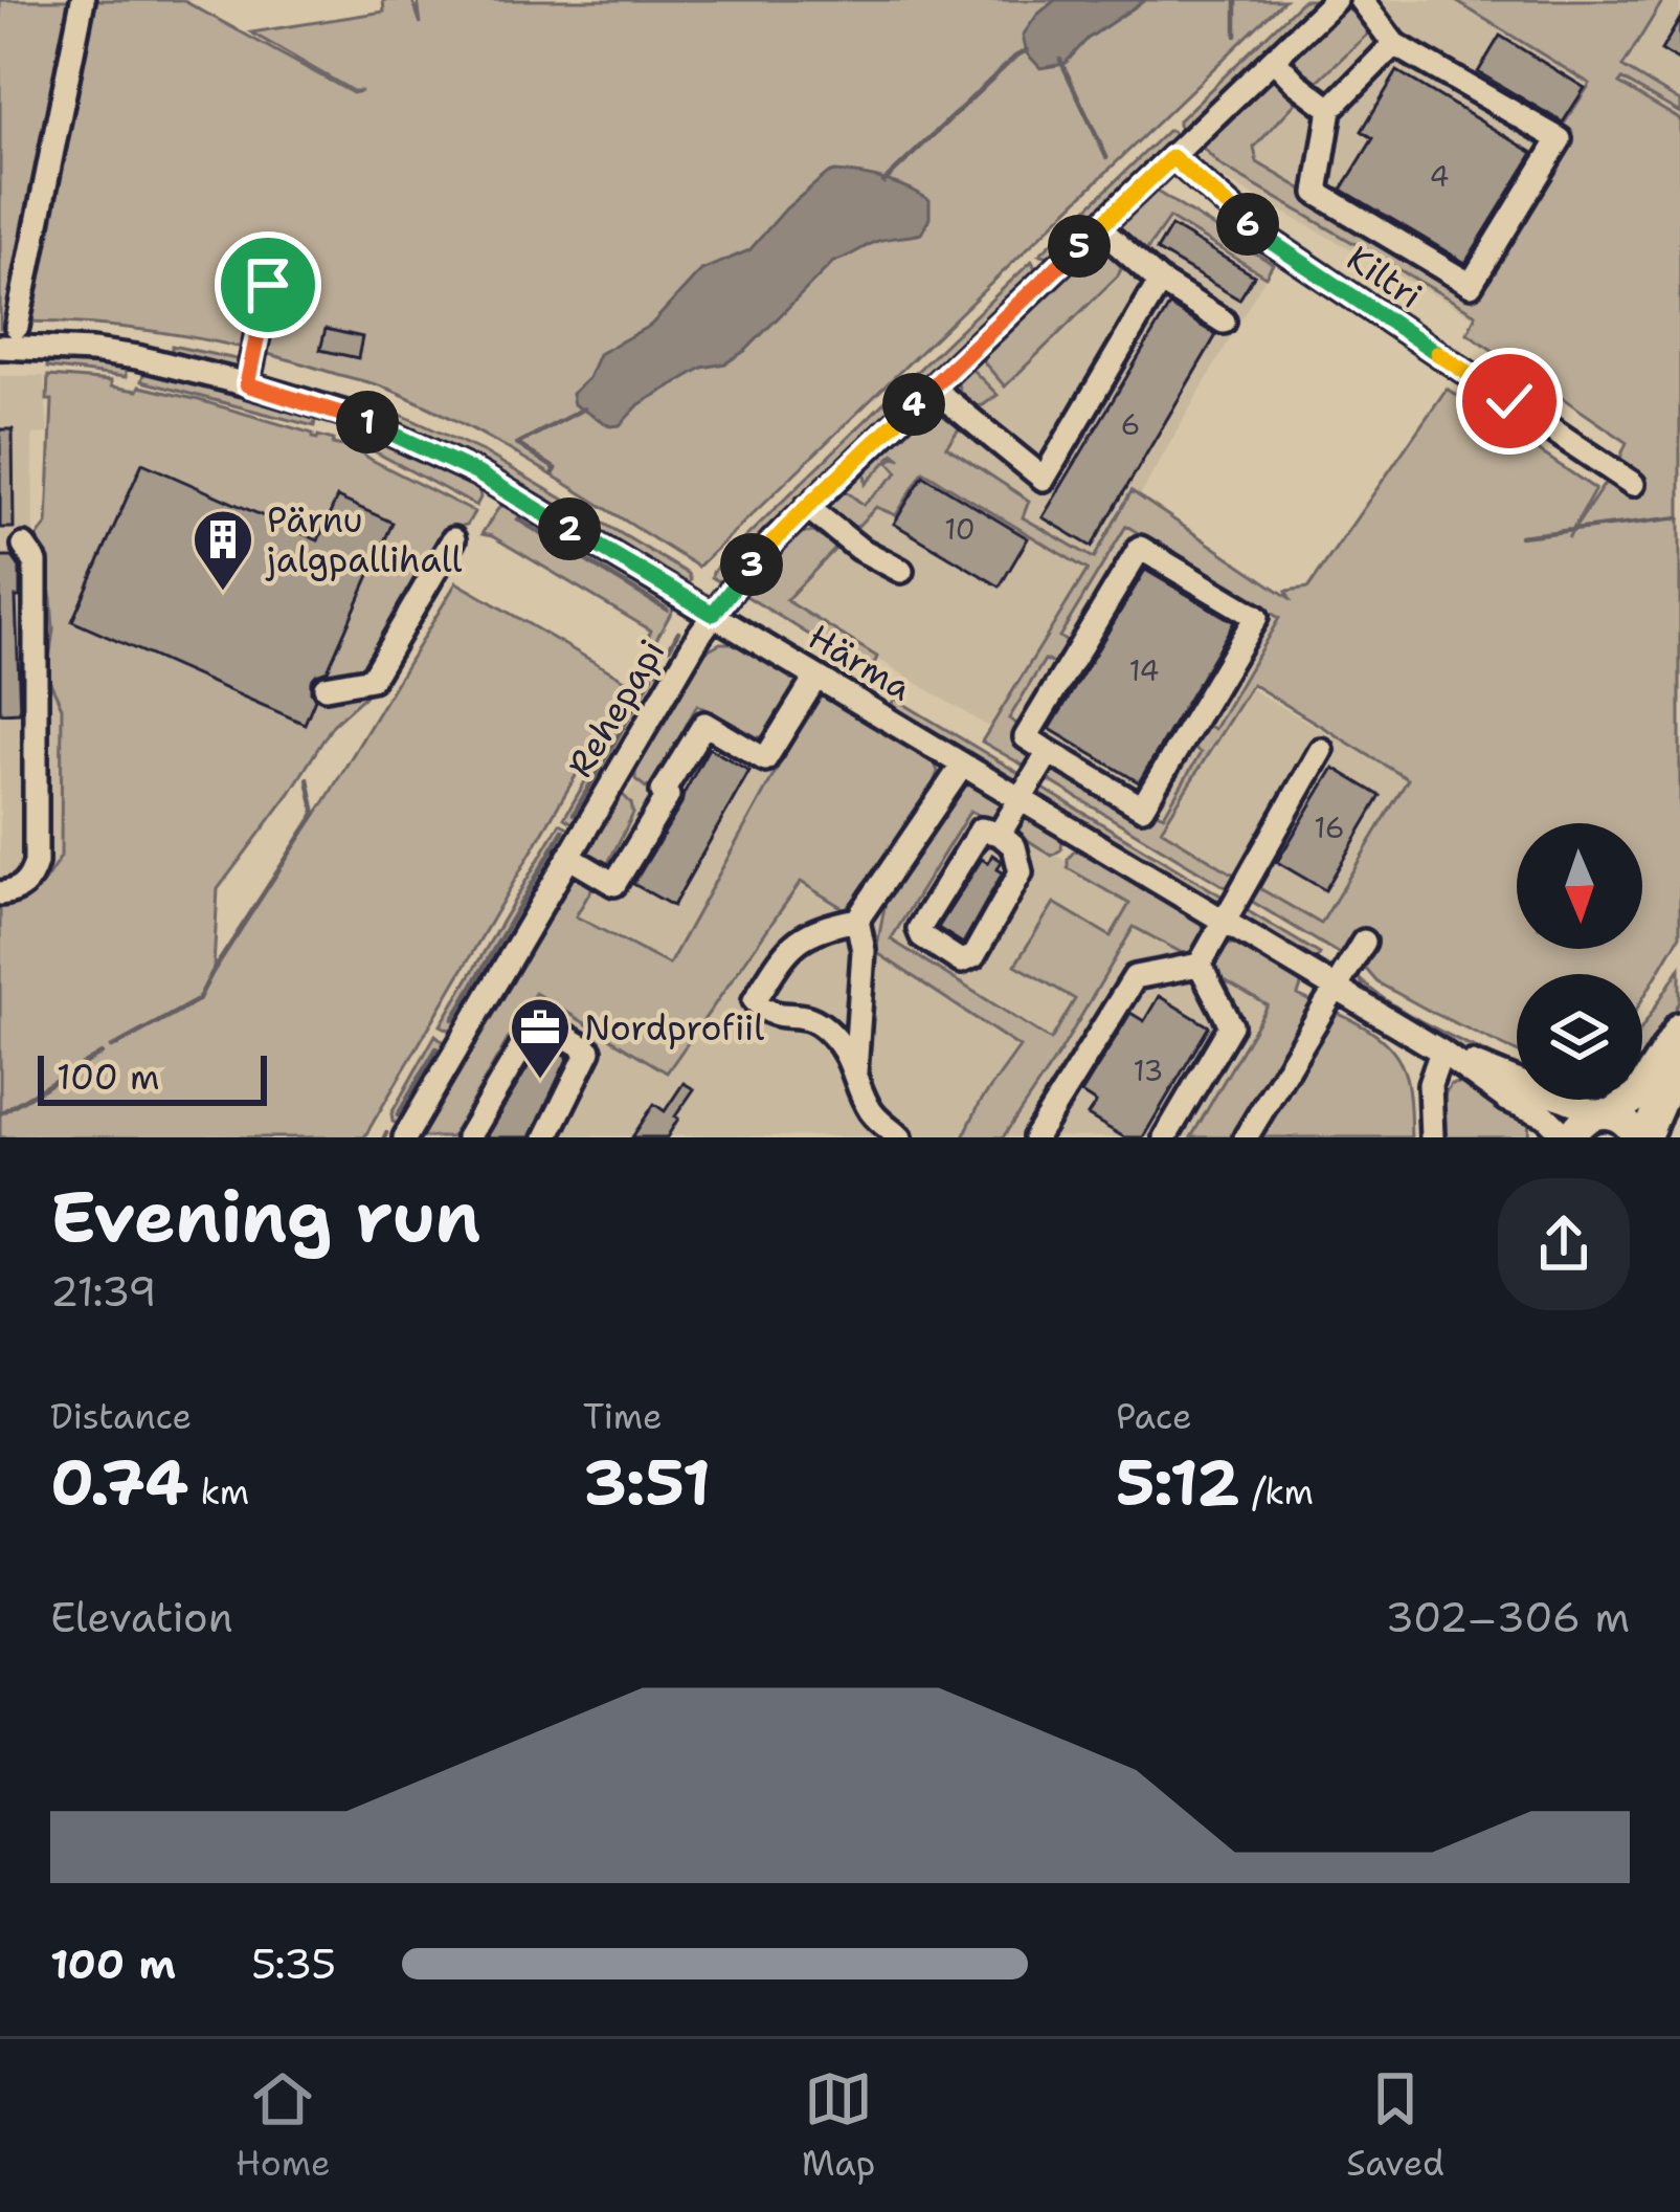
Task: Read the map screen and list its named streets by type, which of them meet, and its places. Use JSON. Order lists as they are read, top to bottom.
{
  "streets": {
    "street": ["Kiltri", "Härma", "Rehepapi"]
  },
  "crossings": [
    ["Kiltri", "Rehepapi"],
    ["Härma", "Rehepapi"]
  ],
  "places": {
    "building": ["Pärnu jalgpallihall"],
    "office": ["Nordprofiil"]
  },
  "house_numbers": [
    "4",
    "6",
    "10",
    "14",
    "16",
    "13"
  ],
  "scale_bar": "100 m",
  "north": "bottom",
  "page": {
    "pins": [
      "6",
      "5",
      "4",
      "1",
      "2",
      "3"
    ],
    "scale": "100 m",
    "heading": ["Evening run", "21:39"],
    "stats": [
      ["Distance", "0.74 km"],
      ["Time", "3:51"],
      ["Pace", "5:12 /km"]
    ],
    "chart": ["Elevation", "302–306 m"],
    "list": [
      {
        "name": "100 m",
        "note": "5:35"
      }
    ],
    "tabs": ["Home", "Map", "Saved"]
  }
}
